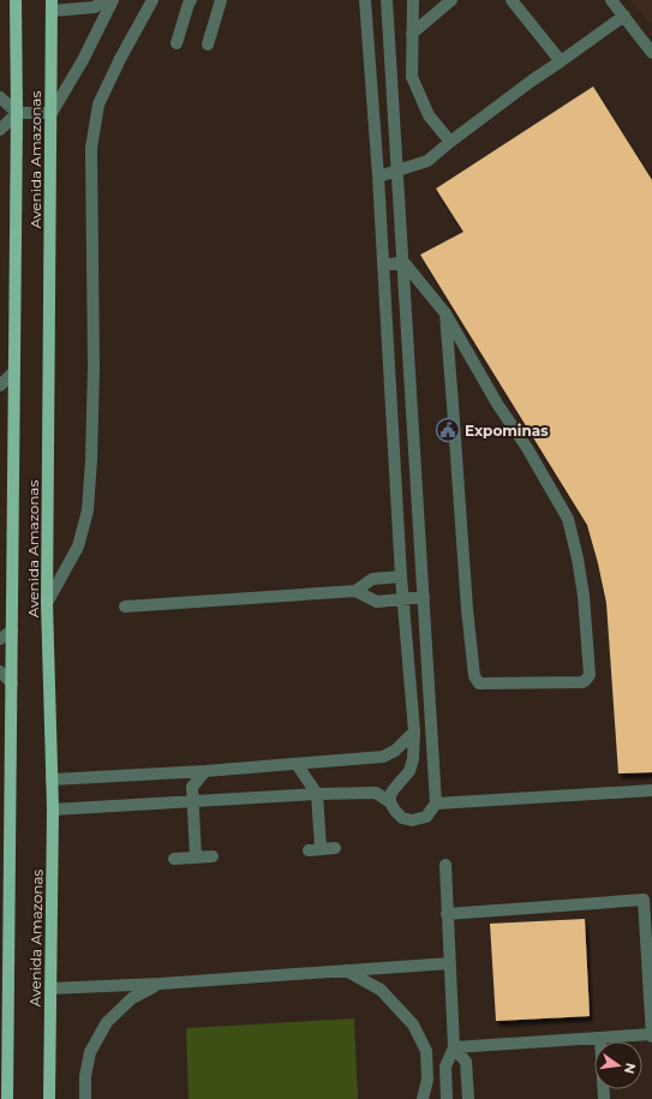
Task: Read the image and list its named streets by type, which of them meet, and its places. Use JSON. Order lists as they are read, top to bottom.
{
  "streets": {
    "main road": ["Avenida Amazonas"]
  },
  "places": {
    "public building": ["Expominas"]
  },
  "north": "right"
}
